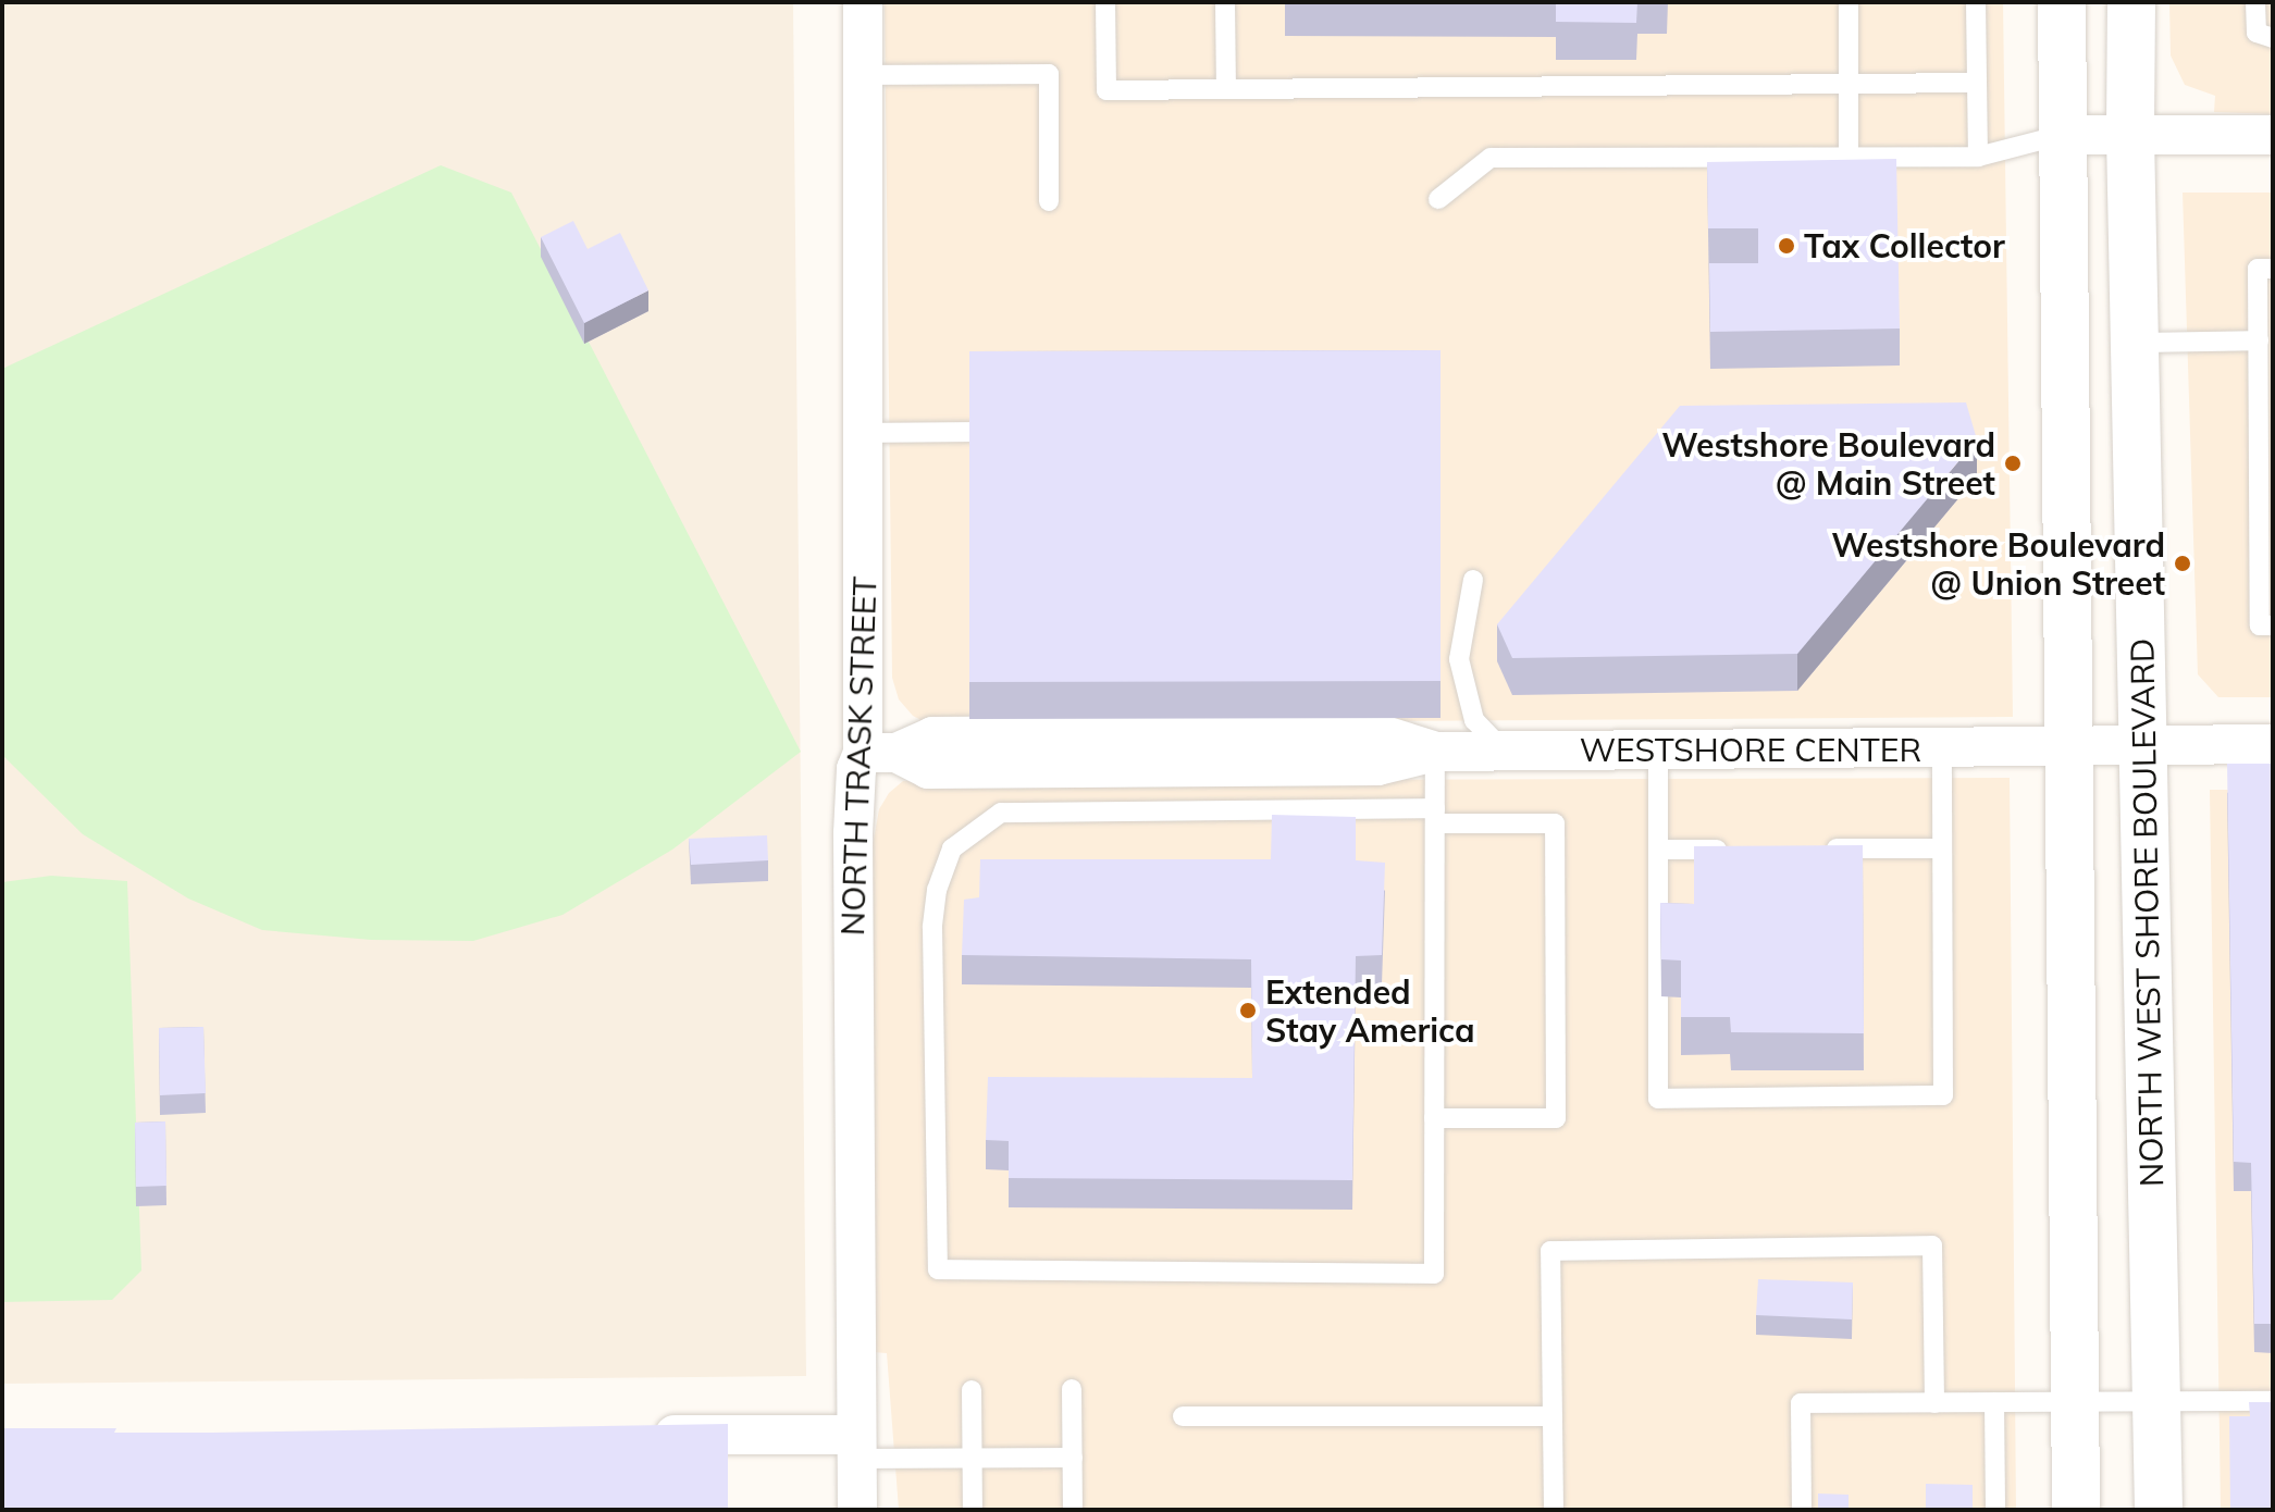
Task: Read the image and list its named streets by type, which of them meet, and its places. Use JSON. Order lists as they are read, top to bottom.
{
  "streets": {
    "main road": ["NORTH WEST SHORE BOULEVARD"],
    "street": ["WESTSHORE CENTER", "NORTH TRASK STREET"]
  },
  "crossings": [
    ["WESTSHORE CENTER", "NORTH TRASK STREET"],
    ["WESTSHORE CENTER", "NORTH WEST SHORE BOULEVARD"]
  ],
  "places": [
    "Tax Collector",
    "Westshore Boulevard @ Main Street",
    "Westshore Boulevard @ Union Street",
    "Extended Stay America"
  ]
}
